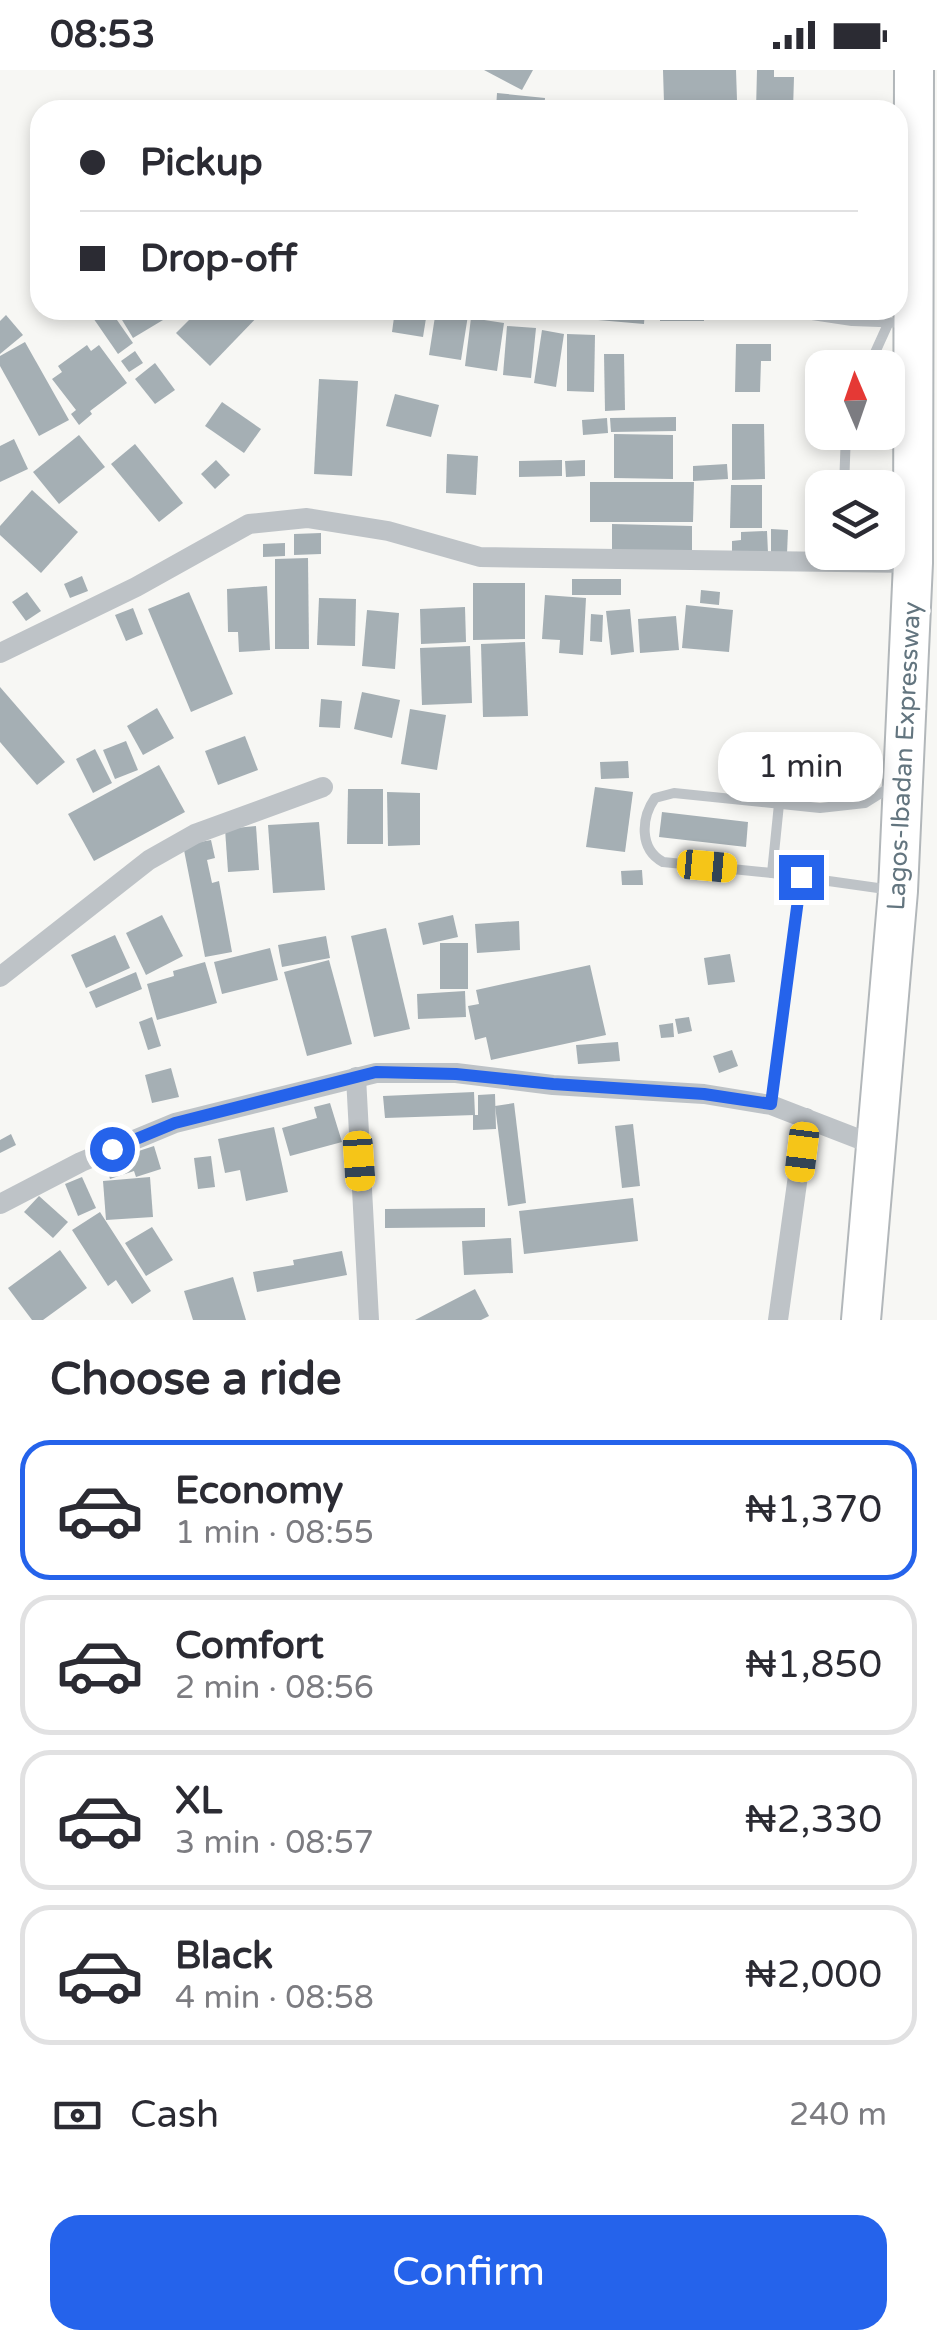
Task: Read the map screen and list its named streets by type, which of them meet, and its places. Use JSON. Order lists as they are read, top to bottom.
{
  "streets": {
    "highway": ["Lagos-Ibadan Expressway"]
  },
  "north": "top",
  "page": {
    "status": "08:53",
    "banner": ["Pickup", "Drop-off"],
    "bubble": "1 min",
    "heading": "Choose a ride",
    "list": [
      {
        "name": "Economy",
        "note": "1 min · 08:55",
        "value": "₦1,370"
      },
      {
        "name": "Comfort",
        "note": "2 min · 08:56",
        "value": "₦1,850"
      },
      {
        "name": "XL",
        "note": "3 min · 08:57",
        "value": "₦2,330"
      },
      {
        "name": "Black",
        "note": "4 min · 08:58",
        "value": "₦2,000"
      }
    ],
    "pay": ["Cash", "240 m"],
    "buttons": "Confirm"
  }
}
